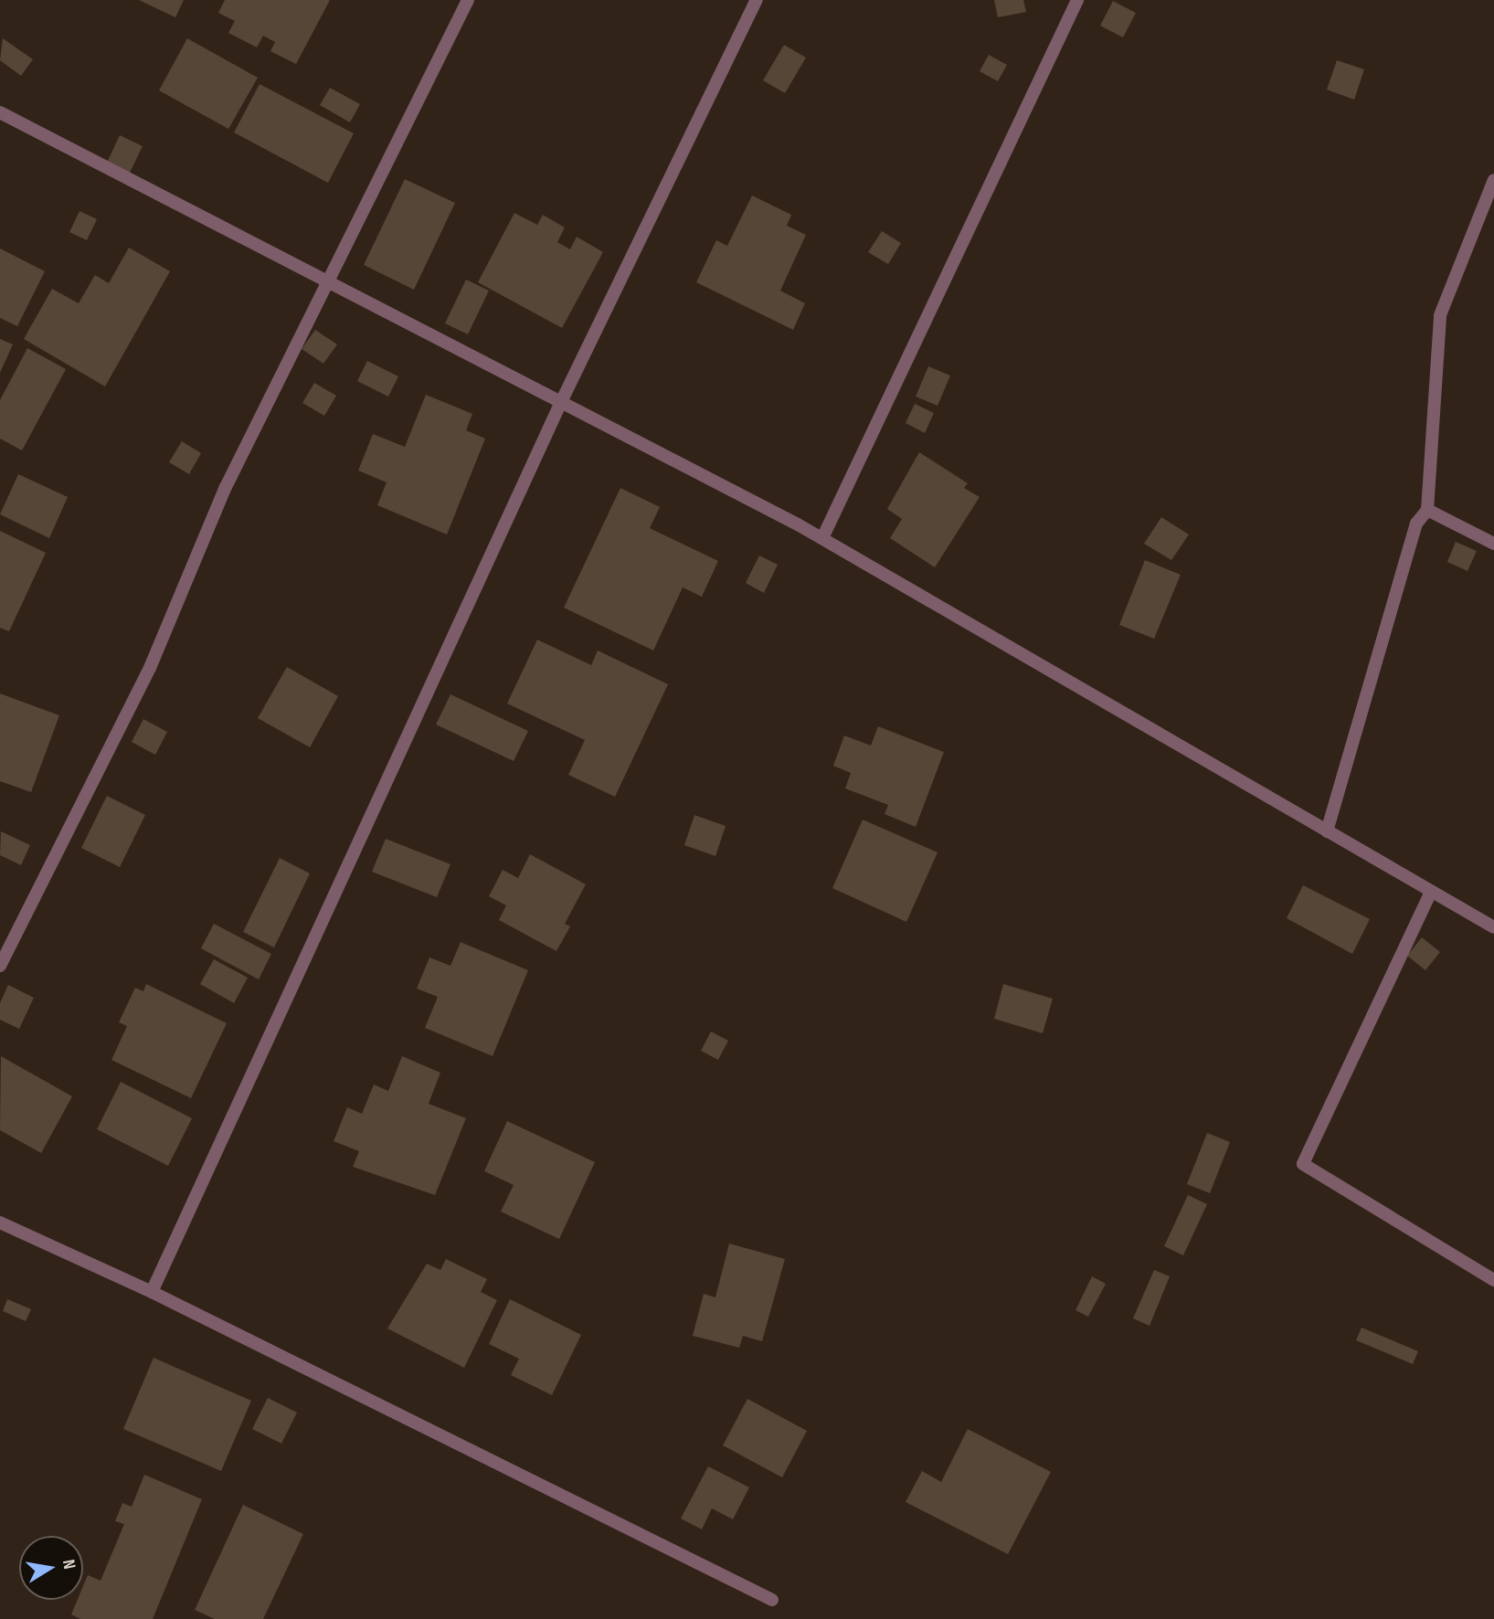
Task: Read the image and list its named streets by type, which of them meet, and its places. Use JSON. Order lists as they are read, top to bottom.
{
  "north": "right"
}
